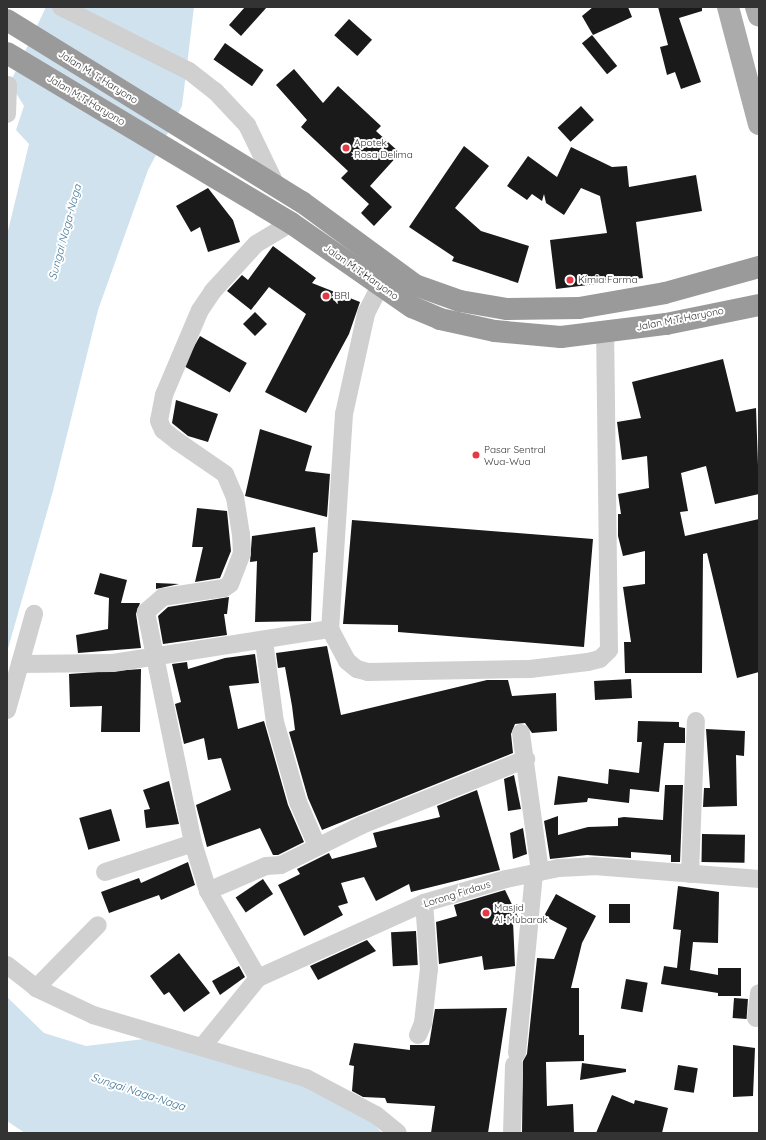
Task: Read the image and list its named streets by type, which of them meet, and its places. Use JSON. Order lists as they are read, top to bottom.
{
  "streets": {
    "highway": ["Jalan M. T. Haryono", "Jalan M.T. Haryono"],
    "street": ["Lorong Firdaus"]
  },
  "crossings": [
    ["Jalan M. T. Haryono", "Jalan M.T. Haryono"]
  ],
  "water": ["Sungai Naga-Naga"],
  "places": [
    "Apotek Rosa Delima",
    "Kimia Farma",
    "BRI",
    "Pasar Sentral Wua-Wua",
    "Masjid Al-Mubarak"
  ]
}
